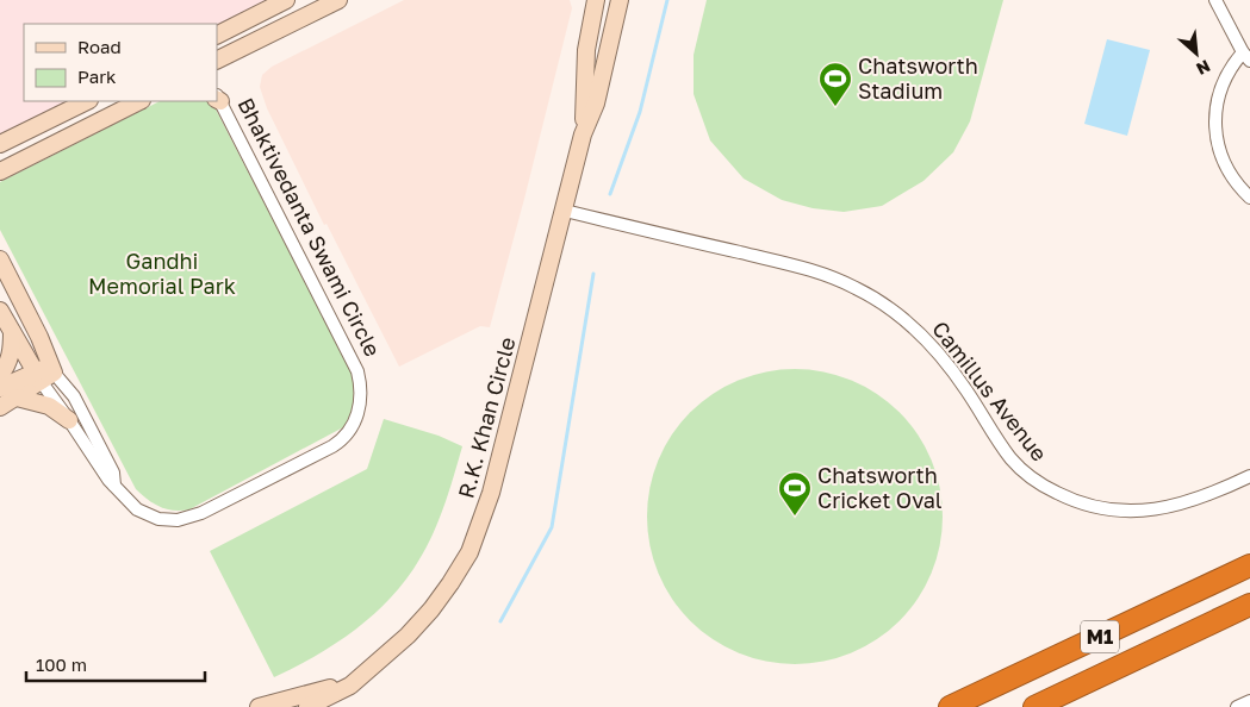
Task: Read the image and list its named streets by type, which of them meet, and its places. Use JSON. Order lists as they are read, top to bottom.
{
  "streets": {
    "highway": ["M1"],
    "street": ["Bhaktivedanta Swami Circle", "Camillus Avenue", "R.K. Khan Circle"]
  },
  "crossings": [
    ["Camillus Avenue", "R.K. Khan Circle"]
  ],
  "parks": ["Gandhi Memorial Park"],
  "places": {
    "sports": ["Chatsworth Stadium", "Chatsworth Cricket Oval"]
  },
  "legend": ["Road", "Park"],
  "scale_bar": "100 m",
  "north": "bottom right"
}
